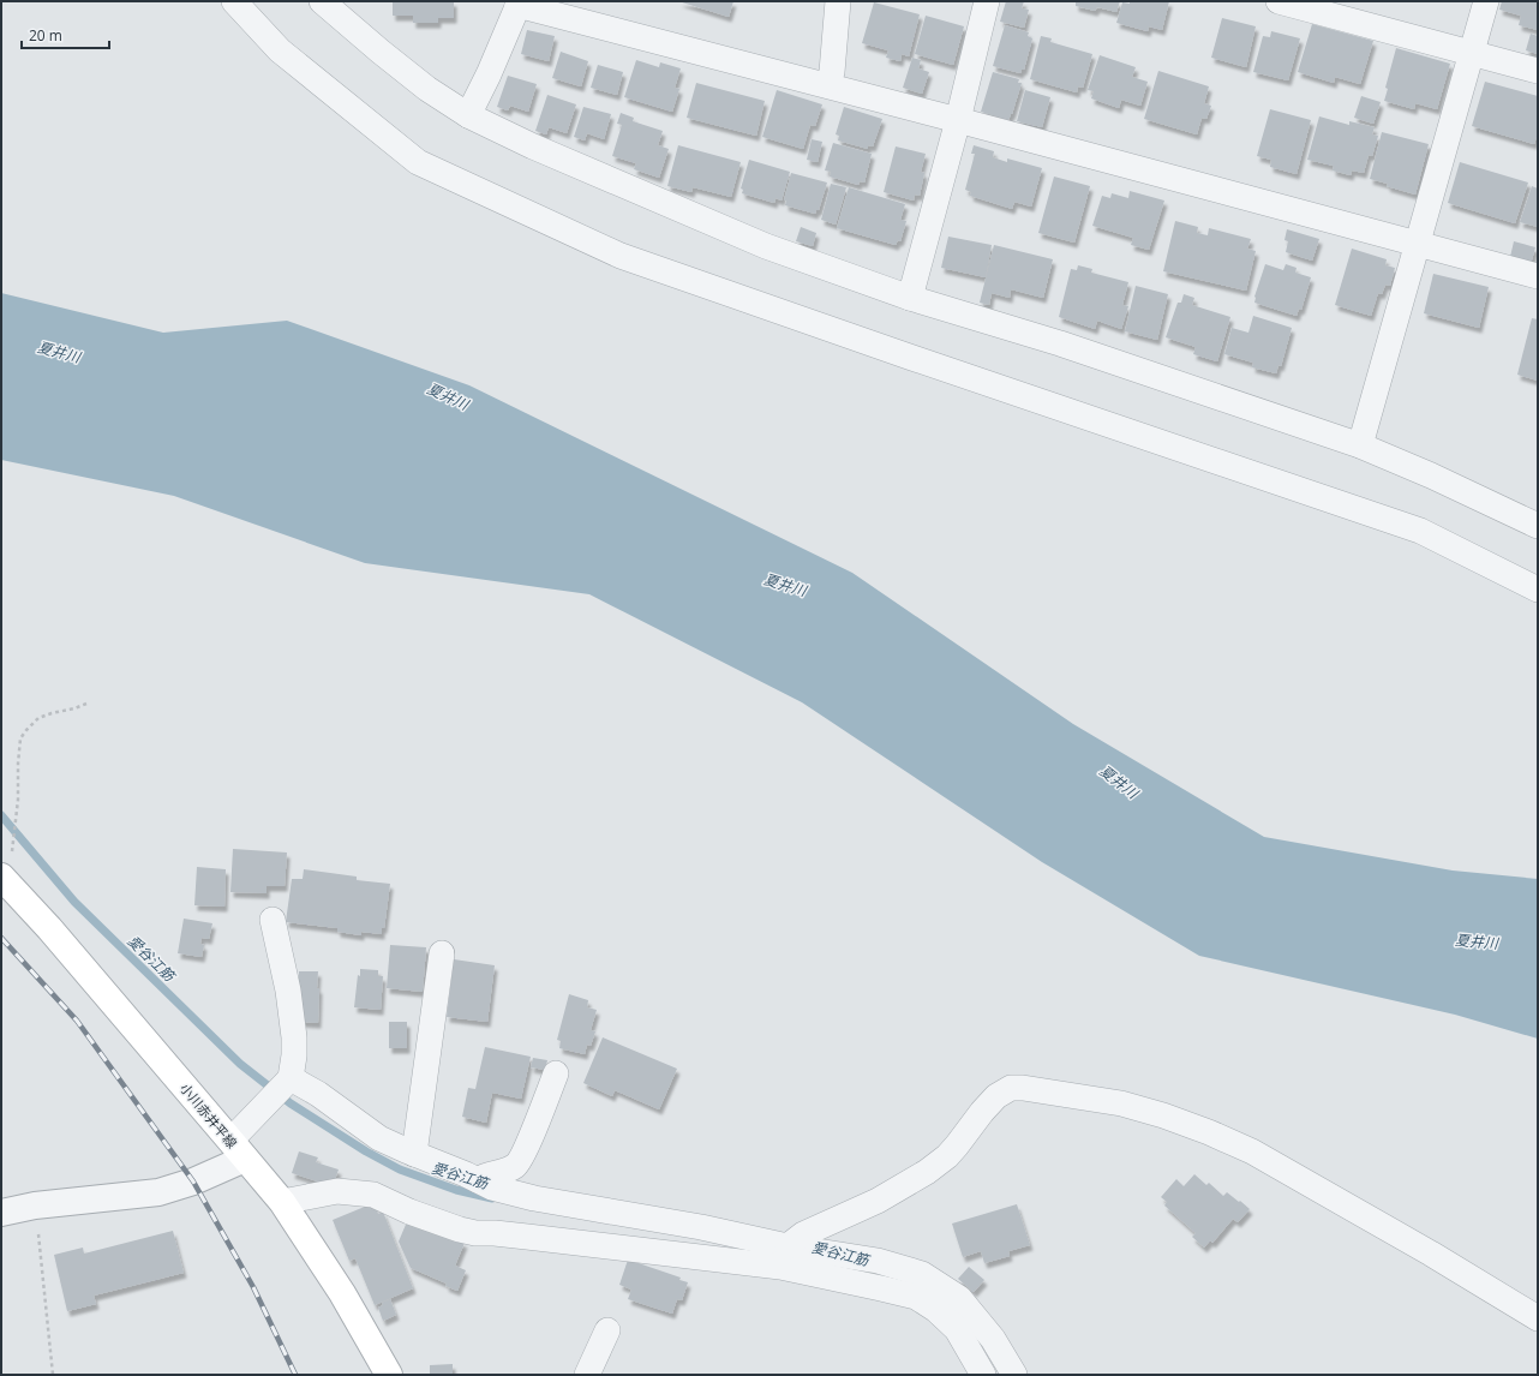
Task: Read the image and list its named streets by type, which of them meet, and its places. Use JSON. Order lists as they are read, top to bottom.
{
  "streets": {
    "main road": ["小川赤井平線"]
  },
  "water": ["夏井川", "愛谷江筋"],
  "scale_bar": "20 m"
}
